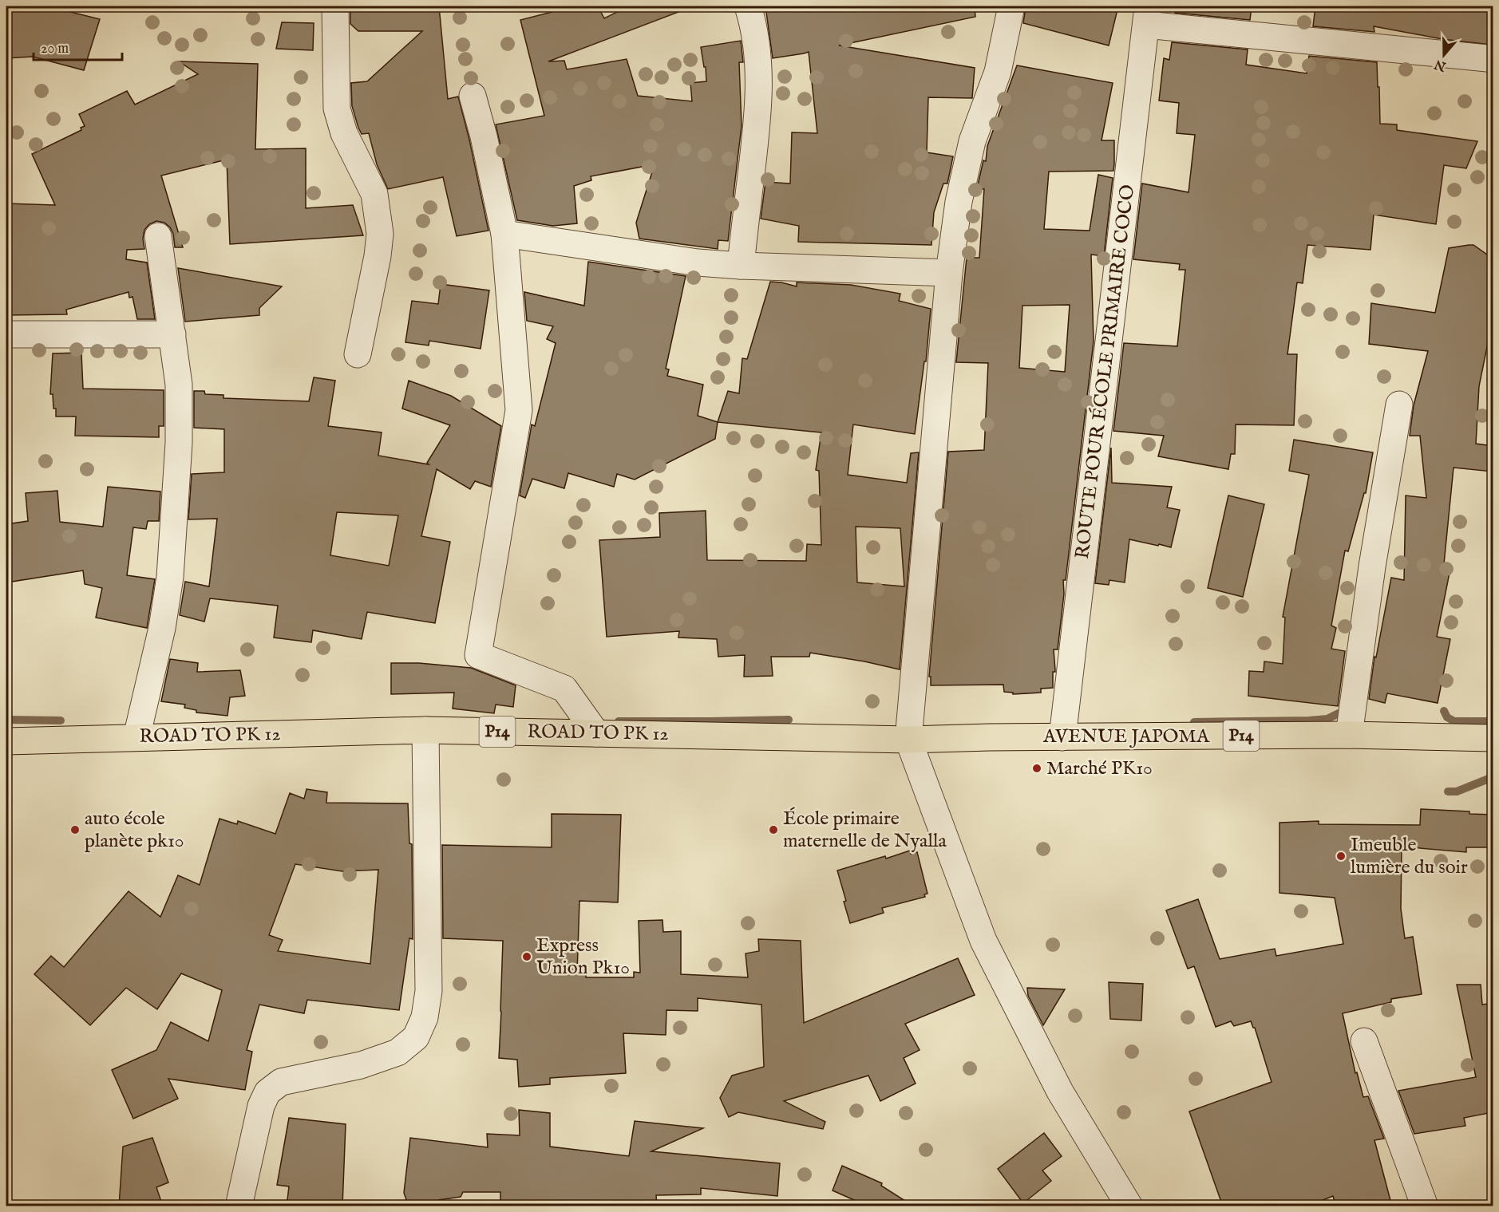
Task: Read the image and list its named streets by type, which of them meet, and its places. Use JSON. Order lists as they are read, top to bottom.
{
  "streets": {
    "main road": ["P14", "ROAD TO PK 12", "AVENUE JAPOMA"],
    "street": ["ROUTE POUR ÉCOLE PRIMAIRE COCO"]
  },
  "crossings": [
    ["ROUTE POUR ÉCOLE PRIMAIRE COCO", "AVENUE JAPOMA"],
    ["ROAD TO PK 12", "AVENUE JAPOMA"]
  ],
  "places": [
    "Marché PK10",
    "auto école planète pk10",
    "École primaire maternelle de Nyalla",
    "Imeuble lumière du soir",
    "Express Union Pk10"
  ],
  "scale_bar": "20 m",
  "north": "bottom"
}
